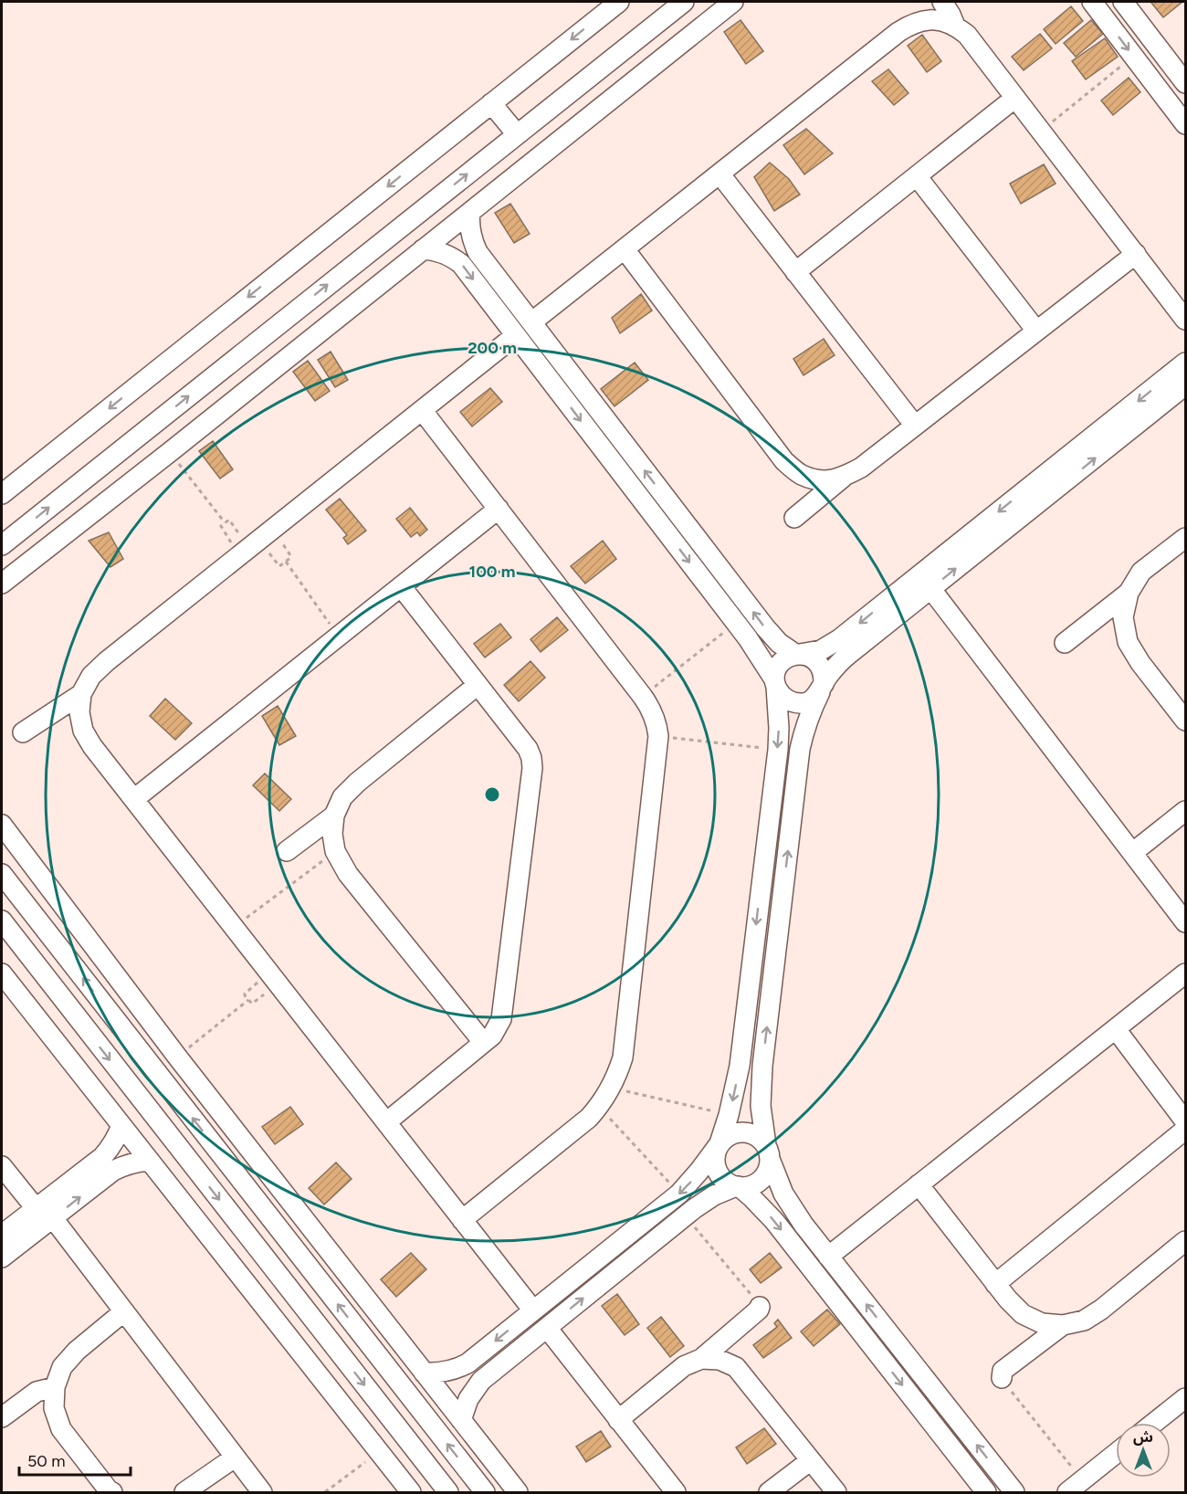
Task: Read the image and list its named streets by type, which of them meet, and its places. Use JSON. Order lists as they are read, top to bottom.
{
  "scale_bar": "50 m",
  "north": "top",
  "rings": ["200 m", "100 m"]
}
